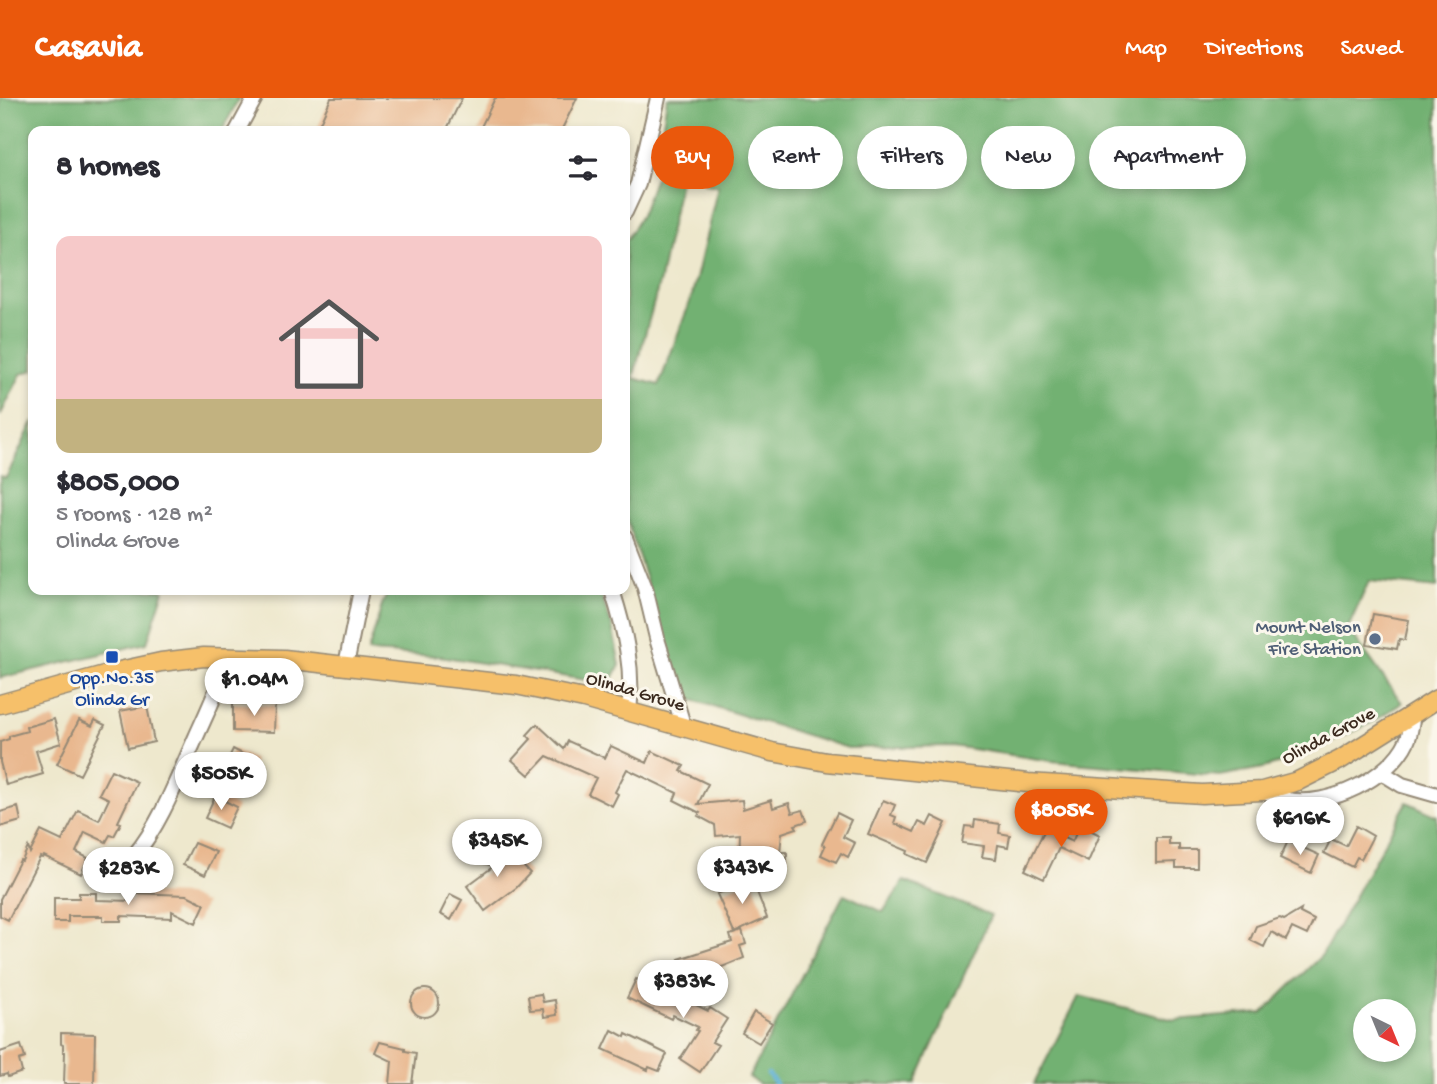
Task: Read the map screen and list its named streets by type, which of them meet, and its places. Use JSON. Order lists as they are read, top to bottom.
{
  "streets": {
    "main road": ["Olinda Grove"]
  },
  "places": {
    "other": ["Mount Nelson Fire Station"],
    "transit": ["Opp.No.35 Olinda Gr"]
  },
  "north": "bottom right",
  "page": {
    "header": "Casavia",
    "nav": ["Map", "Directions", "Saved"],
    "chip": [
      "Buy",
      "Rent",
      "Filters",
      "New",
      "Apartment"
    ],
    "heading": "8 homes",
    "list": [
      {
        "name": "$805,000",
        "note": "5 rooms · 128 m² · Olinda Grove"
      }
    ],
    "price": [
      "$1.04M",
      "$505K",
      "$805K",
      "$616K",
      "$345K",
      "$343K",
      "$283K",
      "$383K"
    ]
  }
}
